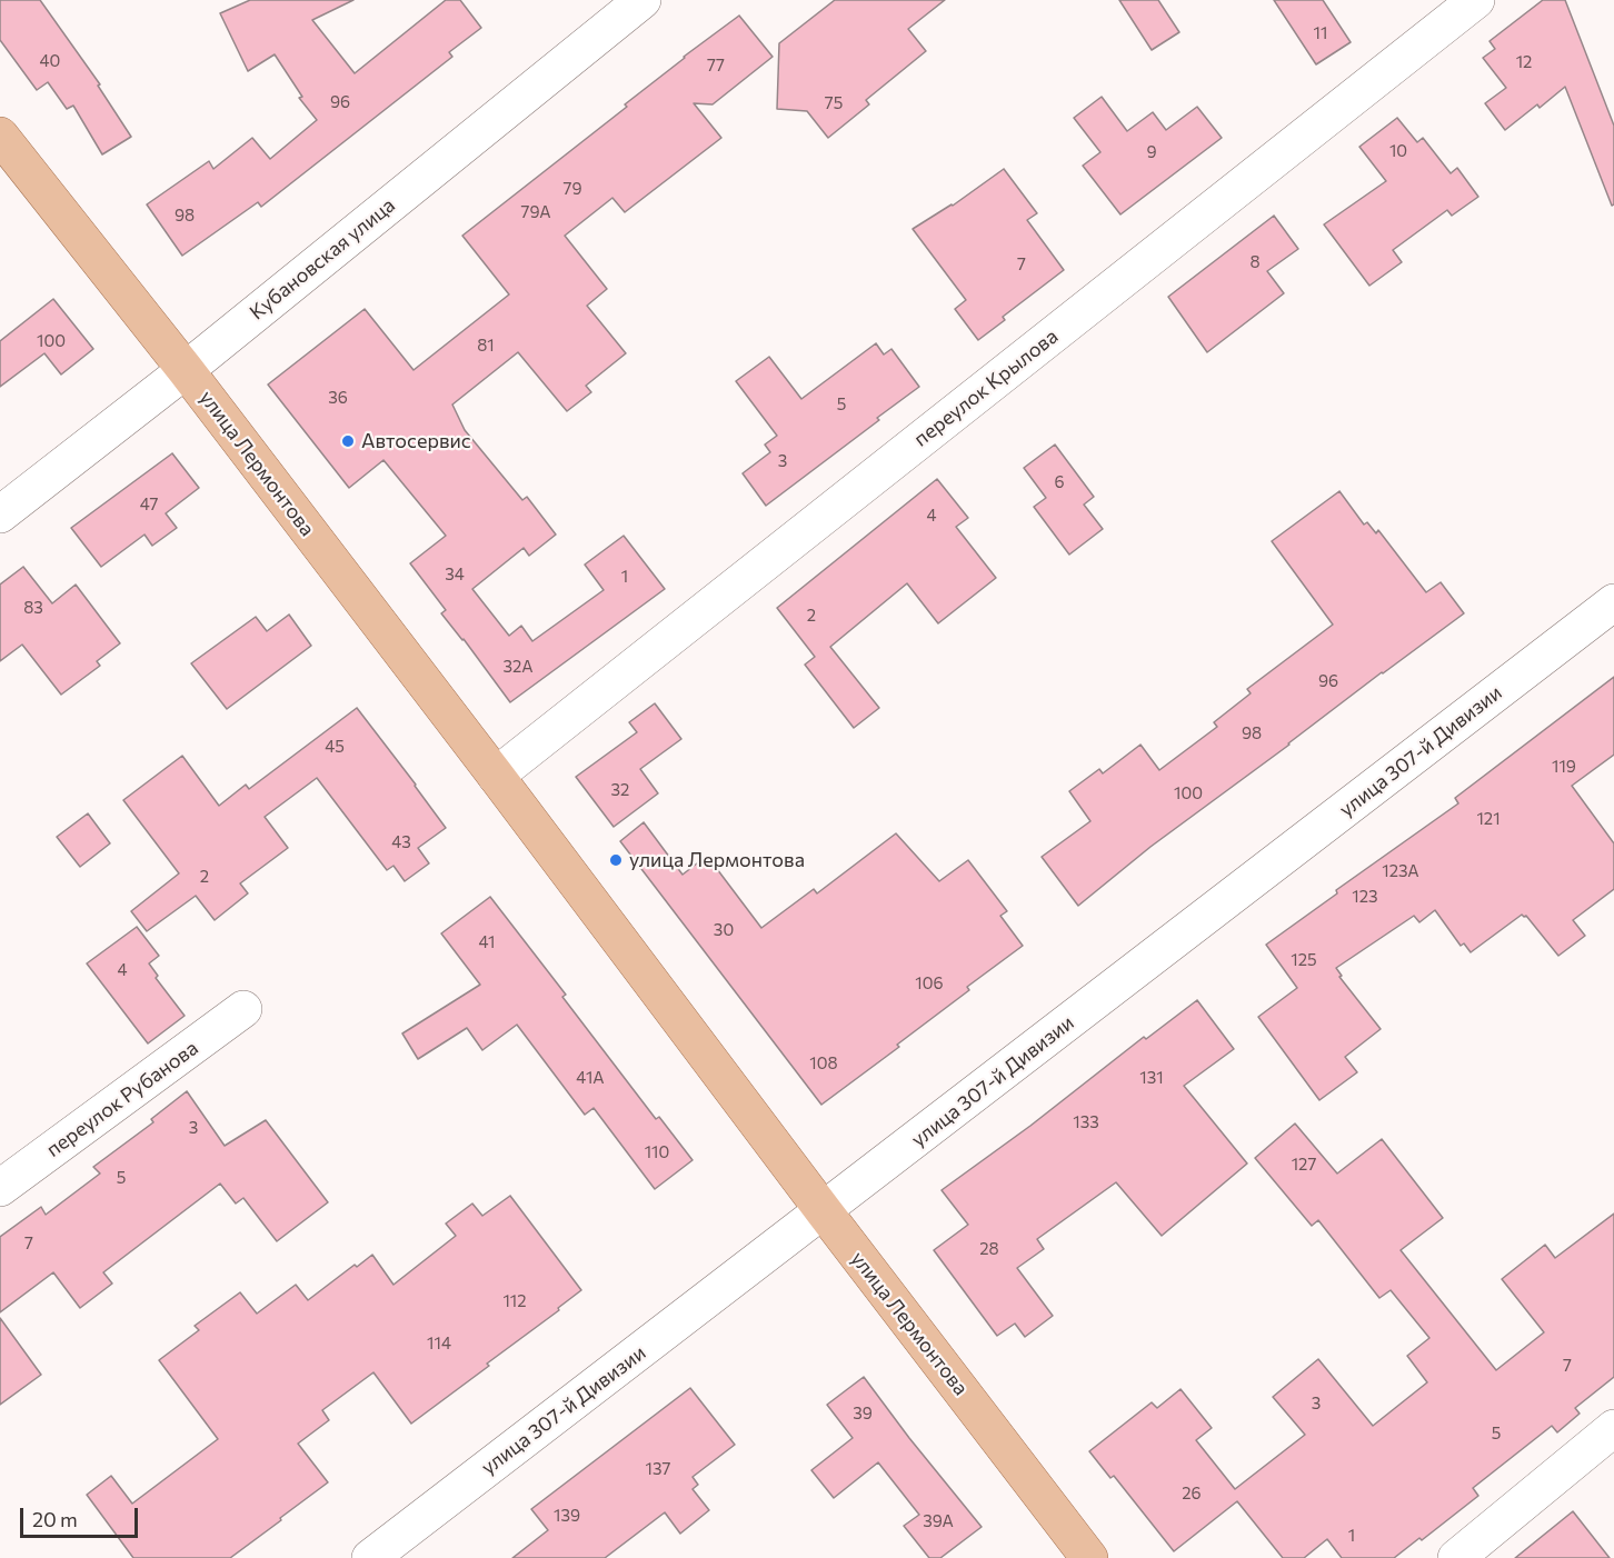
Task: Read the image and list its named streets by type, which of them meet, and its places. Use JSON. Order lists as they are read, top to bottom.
{
  "streets": {
    "main road": ["улица Лермонтова"],
    "street": [
      "Кубановская улица",
      "переулок Крылова",
      "улица 307-й Дивизии",
      "переулок Рубанова"
    ]
  },
  "crossings": [
    ["Кубановская улица", "улица Лермонтова"],
    ["переулок Крылова", "улица Лермонтова"],
    ["улица Лермонтова", "улица 307-й Дивизии"]
  ],
  "places": ["Автосервис", "улица Лермонтова"],
  "house_numbers": [
    "11",
    "40",
    "12",
    "77",
    "96",
    "75",
    "10",
    "9",
    "79",
    "79А",
    "98",
    "8",
    "7",
    "100",
    "81",
    "36",
    "5",
    "3",
    "6",
    "47",
    "4",
    "34",
    "1",
    "83",
    "2",
    "32А",
    "96",
    "98",
    "45",
    "119",
    "32",
    "100",
    "121",
    "43",
    "123А",
    "2",
    "123",
    "30",
    "41",
    "125",
    "4",
    "106",
    "108",
    "41А",
    "131",
    "133",
    "3",
    "110",
    "127",
    "5",
    "7",
    "28",
    "112",
    "114",
    "7",
    "3",
    "39",
    "5",
    "137",
    "26",
    "139",
    "39А",
    "1"
  ],
  "scale_bar": "20 m"
}
